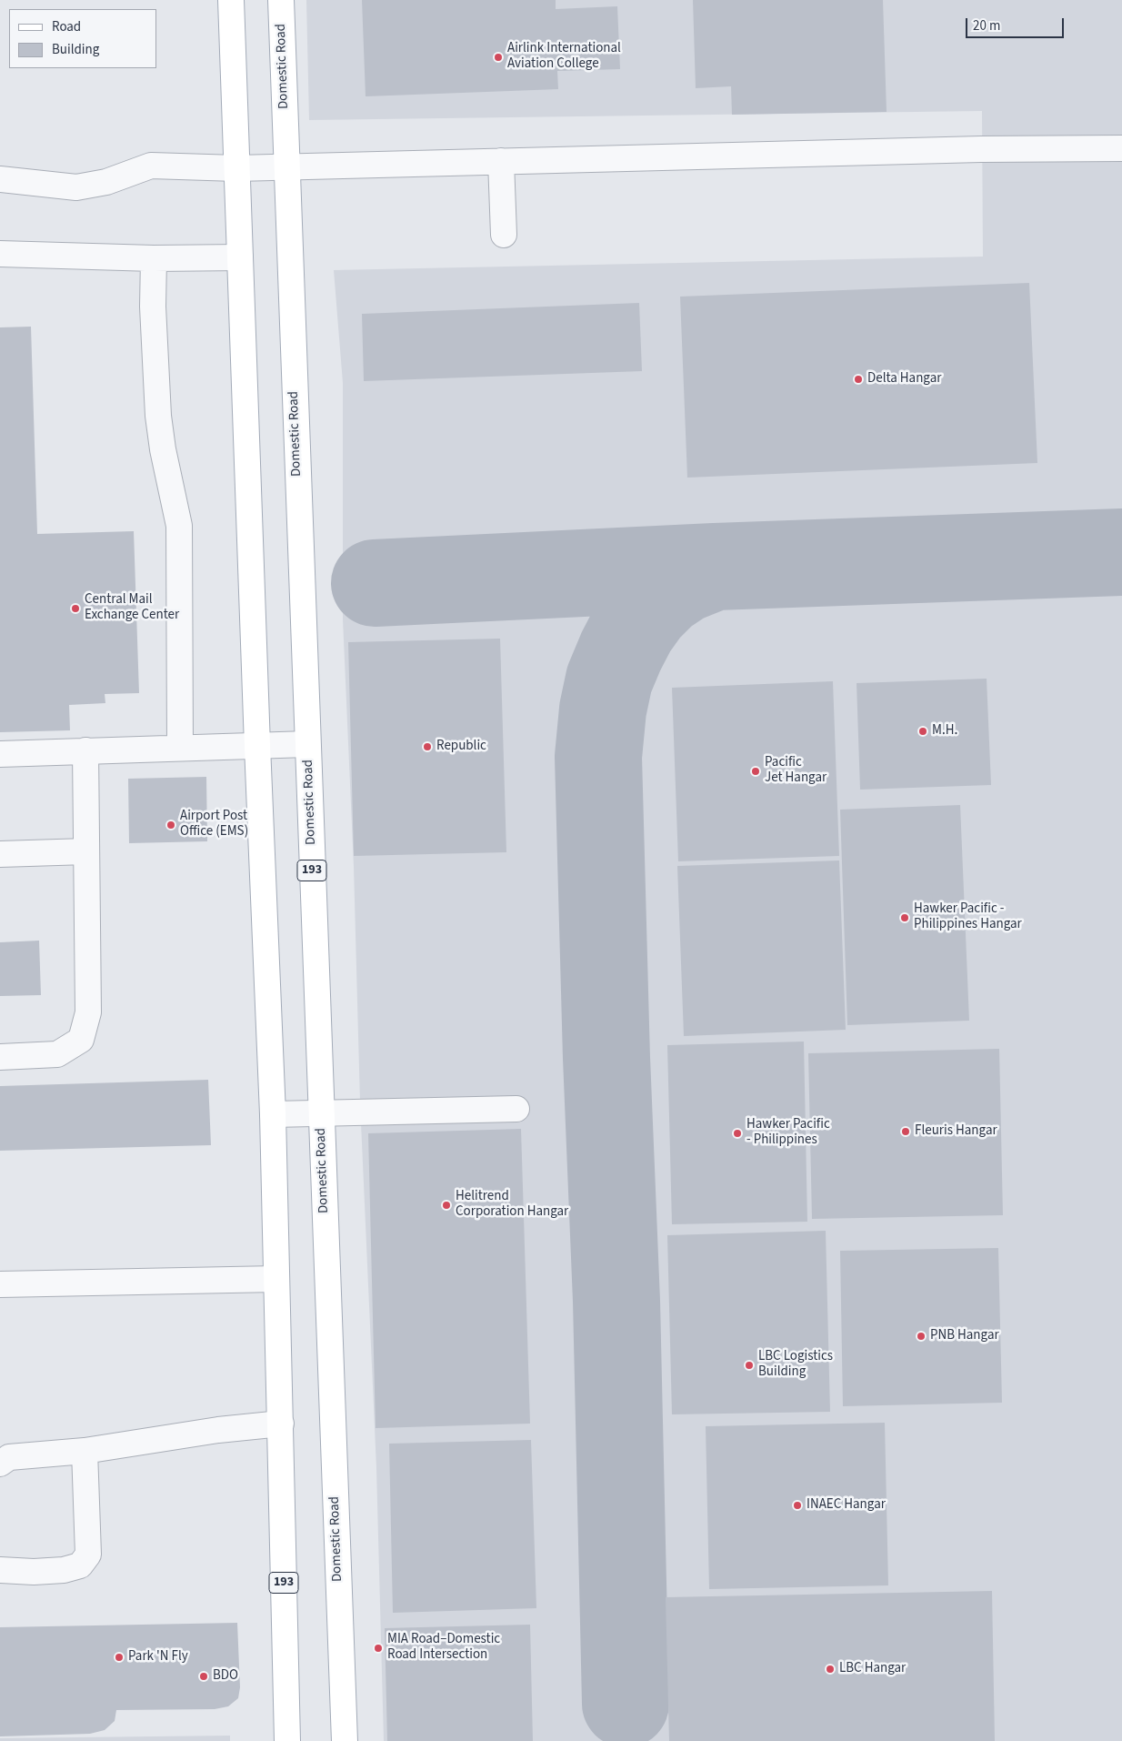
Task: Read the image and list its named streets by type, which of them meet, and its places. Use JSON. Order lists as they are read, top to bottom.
{
  "streets": {
    "main road": ["Domestic Road", "193"]
  },
  "places": [
    "Airlink International Aviation College",
    "Delta Hangar",
    "Central Mail Exchange Center",
    "M.H.",
    "Republic",
    "Pacific Jet Hangar",
    "Airport Post Office (EMS)",
    "Hawker Pacific - Philippines Hangar",
    "Fleuris Hangar",
    "Hawker Pacific - Philippines",
    "Helitrend Corporation Hangar",
    "PNB Hangar",
    "LBC Logistics Building",
    "INAEC Hangar",
    "MIA Road–Domestic Road Intersection",
    "Park 'N Fly",
    "LBC Hangar",
    "BDO"
  ],
  "legend": ["Road", "Building"],
  "scale_bar": "20 m"
}
